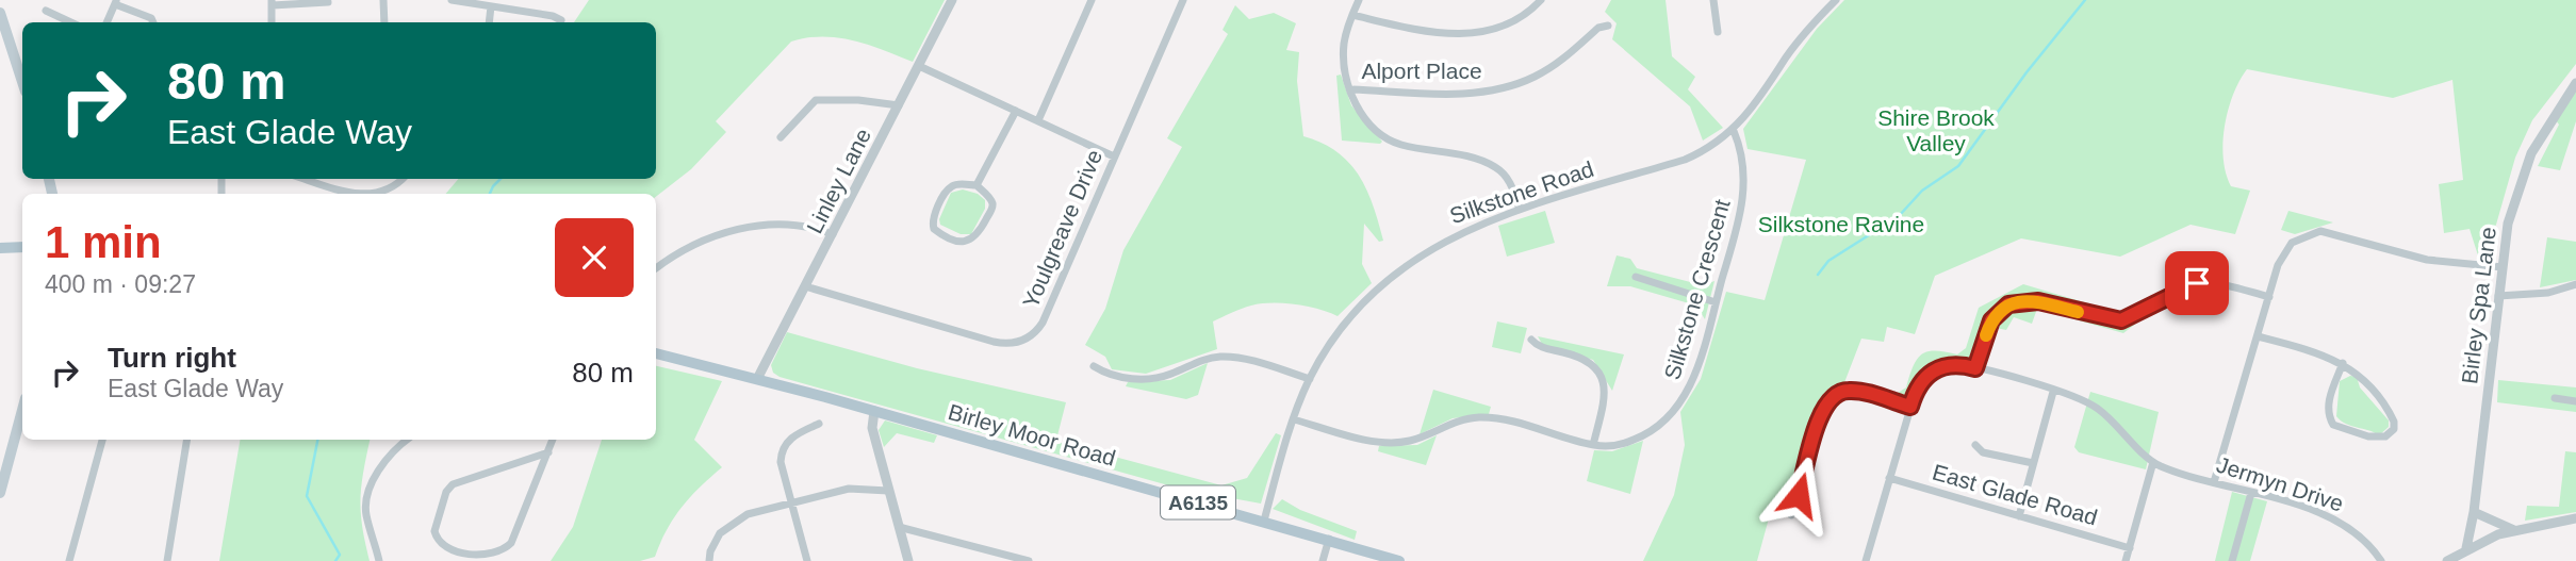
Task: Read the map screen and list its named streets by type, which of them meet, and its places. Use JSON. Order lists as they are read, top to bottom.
{
  "streets": {
    "main road": ["Birley Moor Road", "A6135"],
    "street": [
      "Alport Place",
      "Linley Lane",
      "Silkstone Road",
      "Youlgreave Drive",
      "Silkstone Crescent",
      "Birley Spa Lane",
      "Jermyn Drive",
      "East Glade Road"
    ]
  },
  "crossings": [
    ["Linley Lane", "Youlgreave Drive"],
    ["Linley Lane", "Birley Moor Road"],
    ["Silkstone Road", "Silkstone Crescent"],
    ["Silkstone Road", "Birley Moor Road"]
  ],
  "parks": ["Shire Brook Valley", "Silkstone Ravine"],
  "page": {
    "turn": ["80 m", "East Glade Way"],
    "heading": ["1 min", "400 m · 09:27"],
    "list": [
      {
        "name": "Turn right",
        "note": "East Glade Way",
        "value": "80 m"
      }
    ]
  }
}
